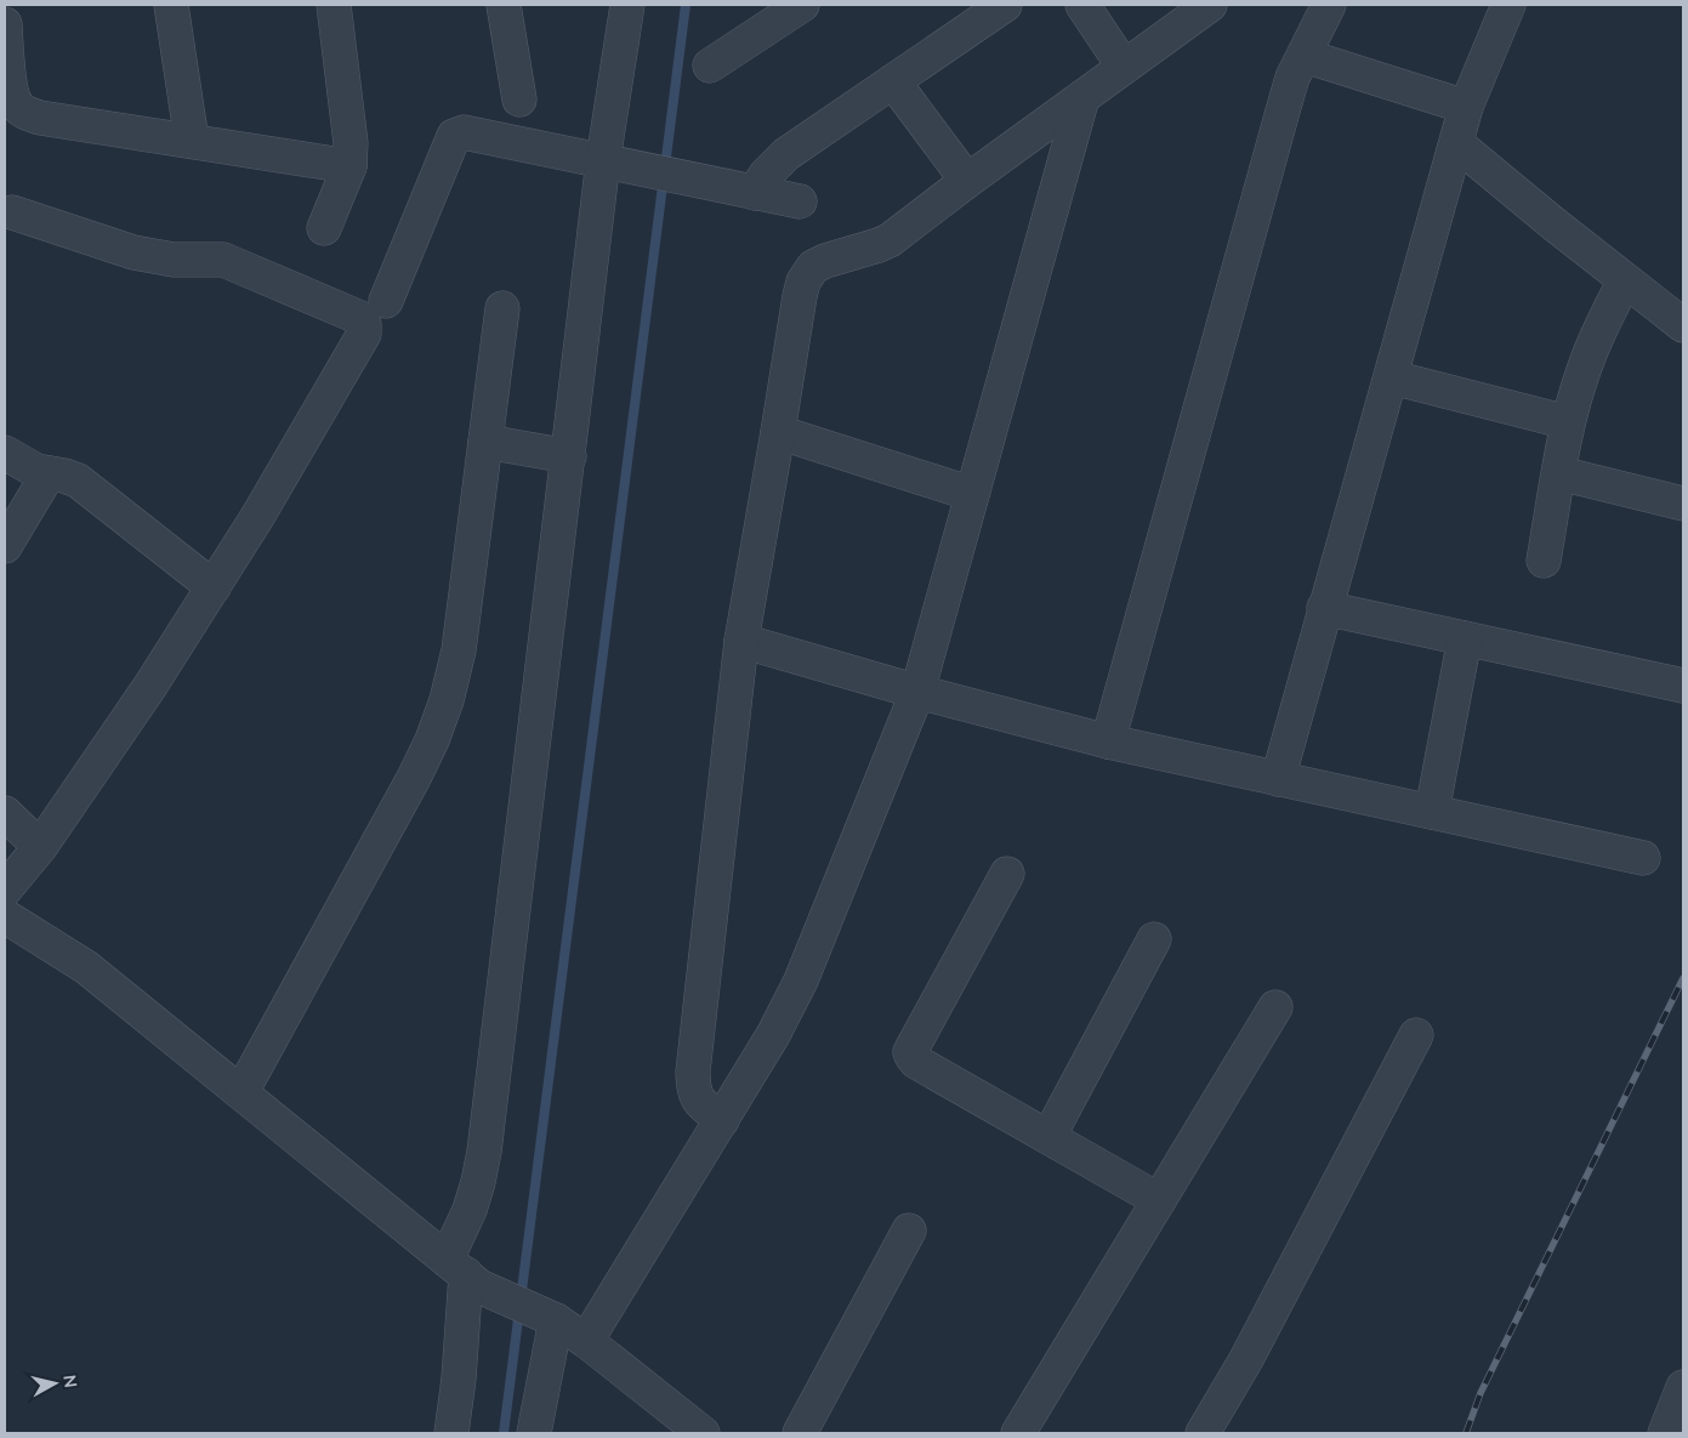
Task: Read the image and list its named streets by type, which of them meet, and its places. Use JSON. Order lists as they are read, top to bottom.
{
  "north": "right"
}
